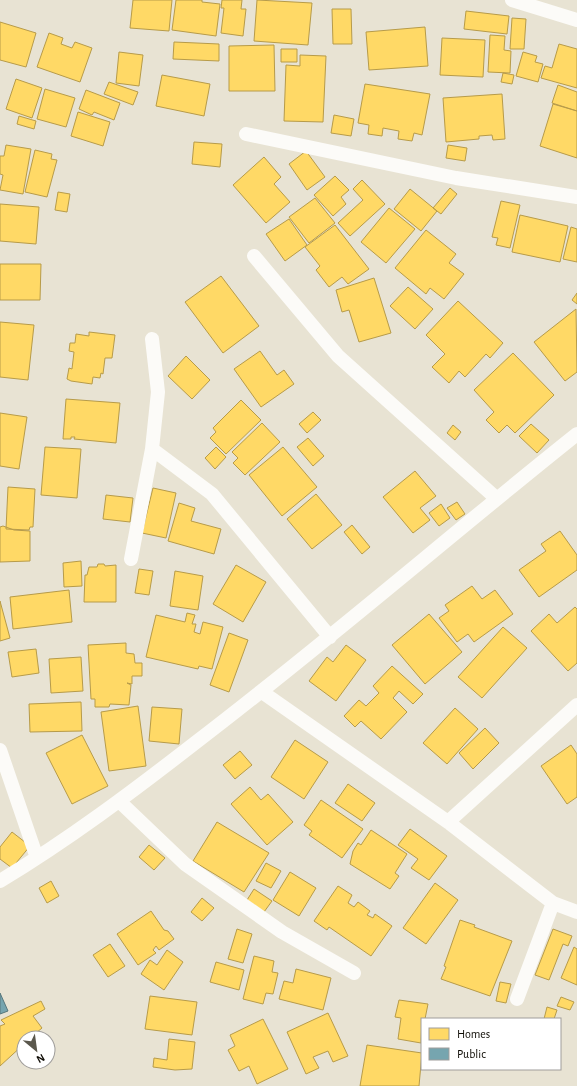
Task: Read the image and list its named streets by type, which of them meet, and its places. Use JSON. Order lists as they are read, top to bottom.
{
  "legend": ["Homes", "Public"],
  "north": "bottom right"
}
